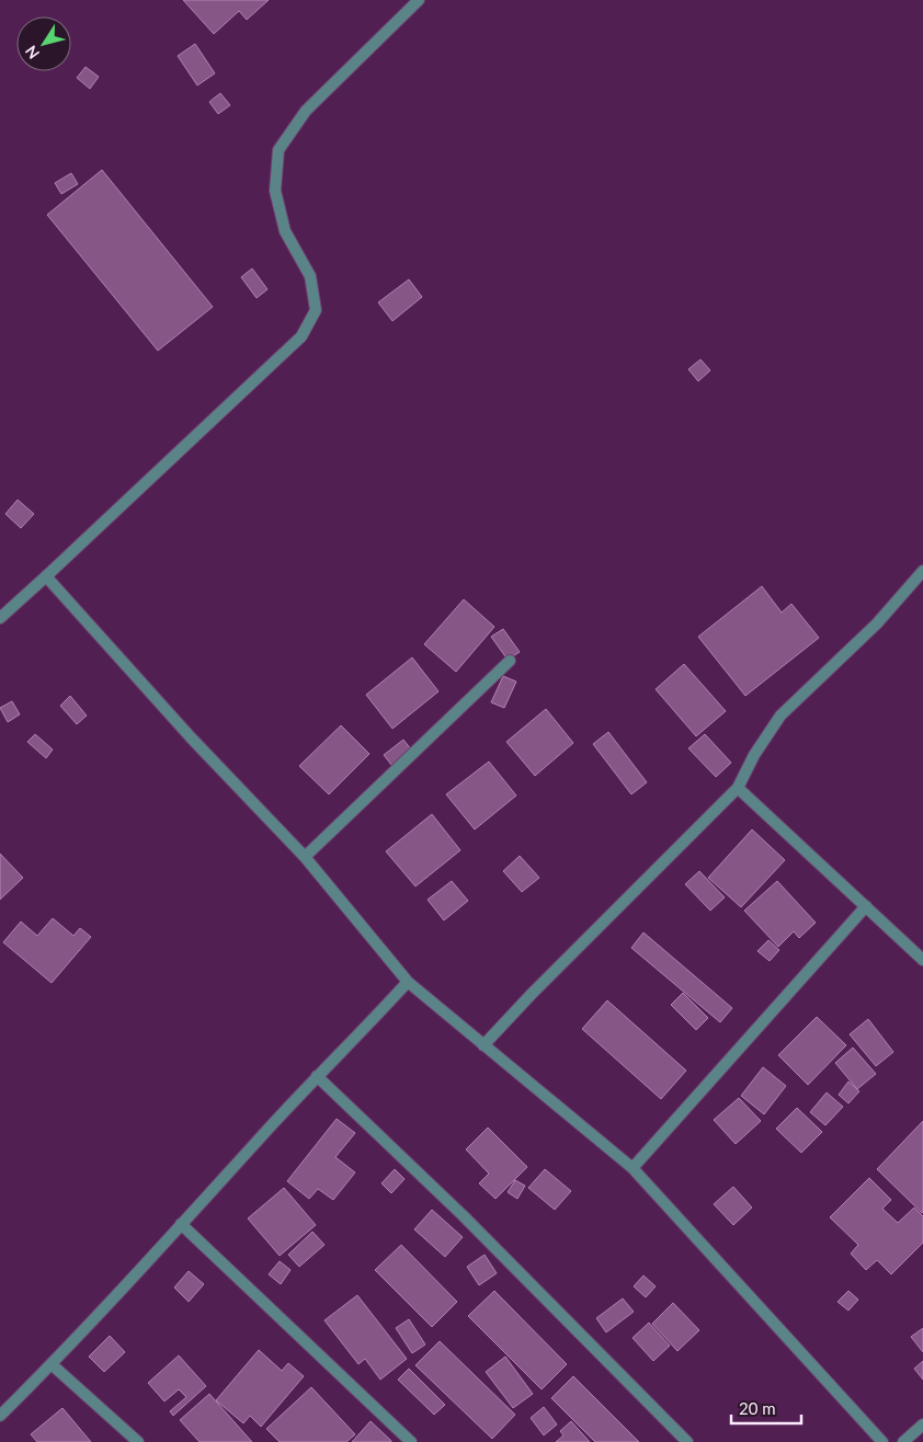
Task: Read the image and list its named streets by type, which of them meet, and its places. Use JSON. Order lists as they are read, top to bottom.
{
  "scale_bar": "20 m",
  "north": "bottom left"
}
